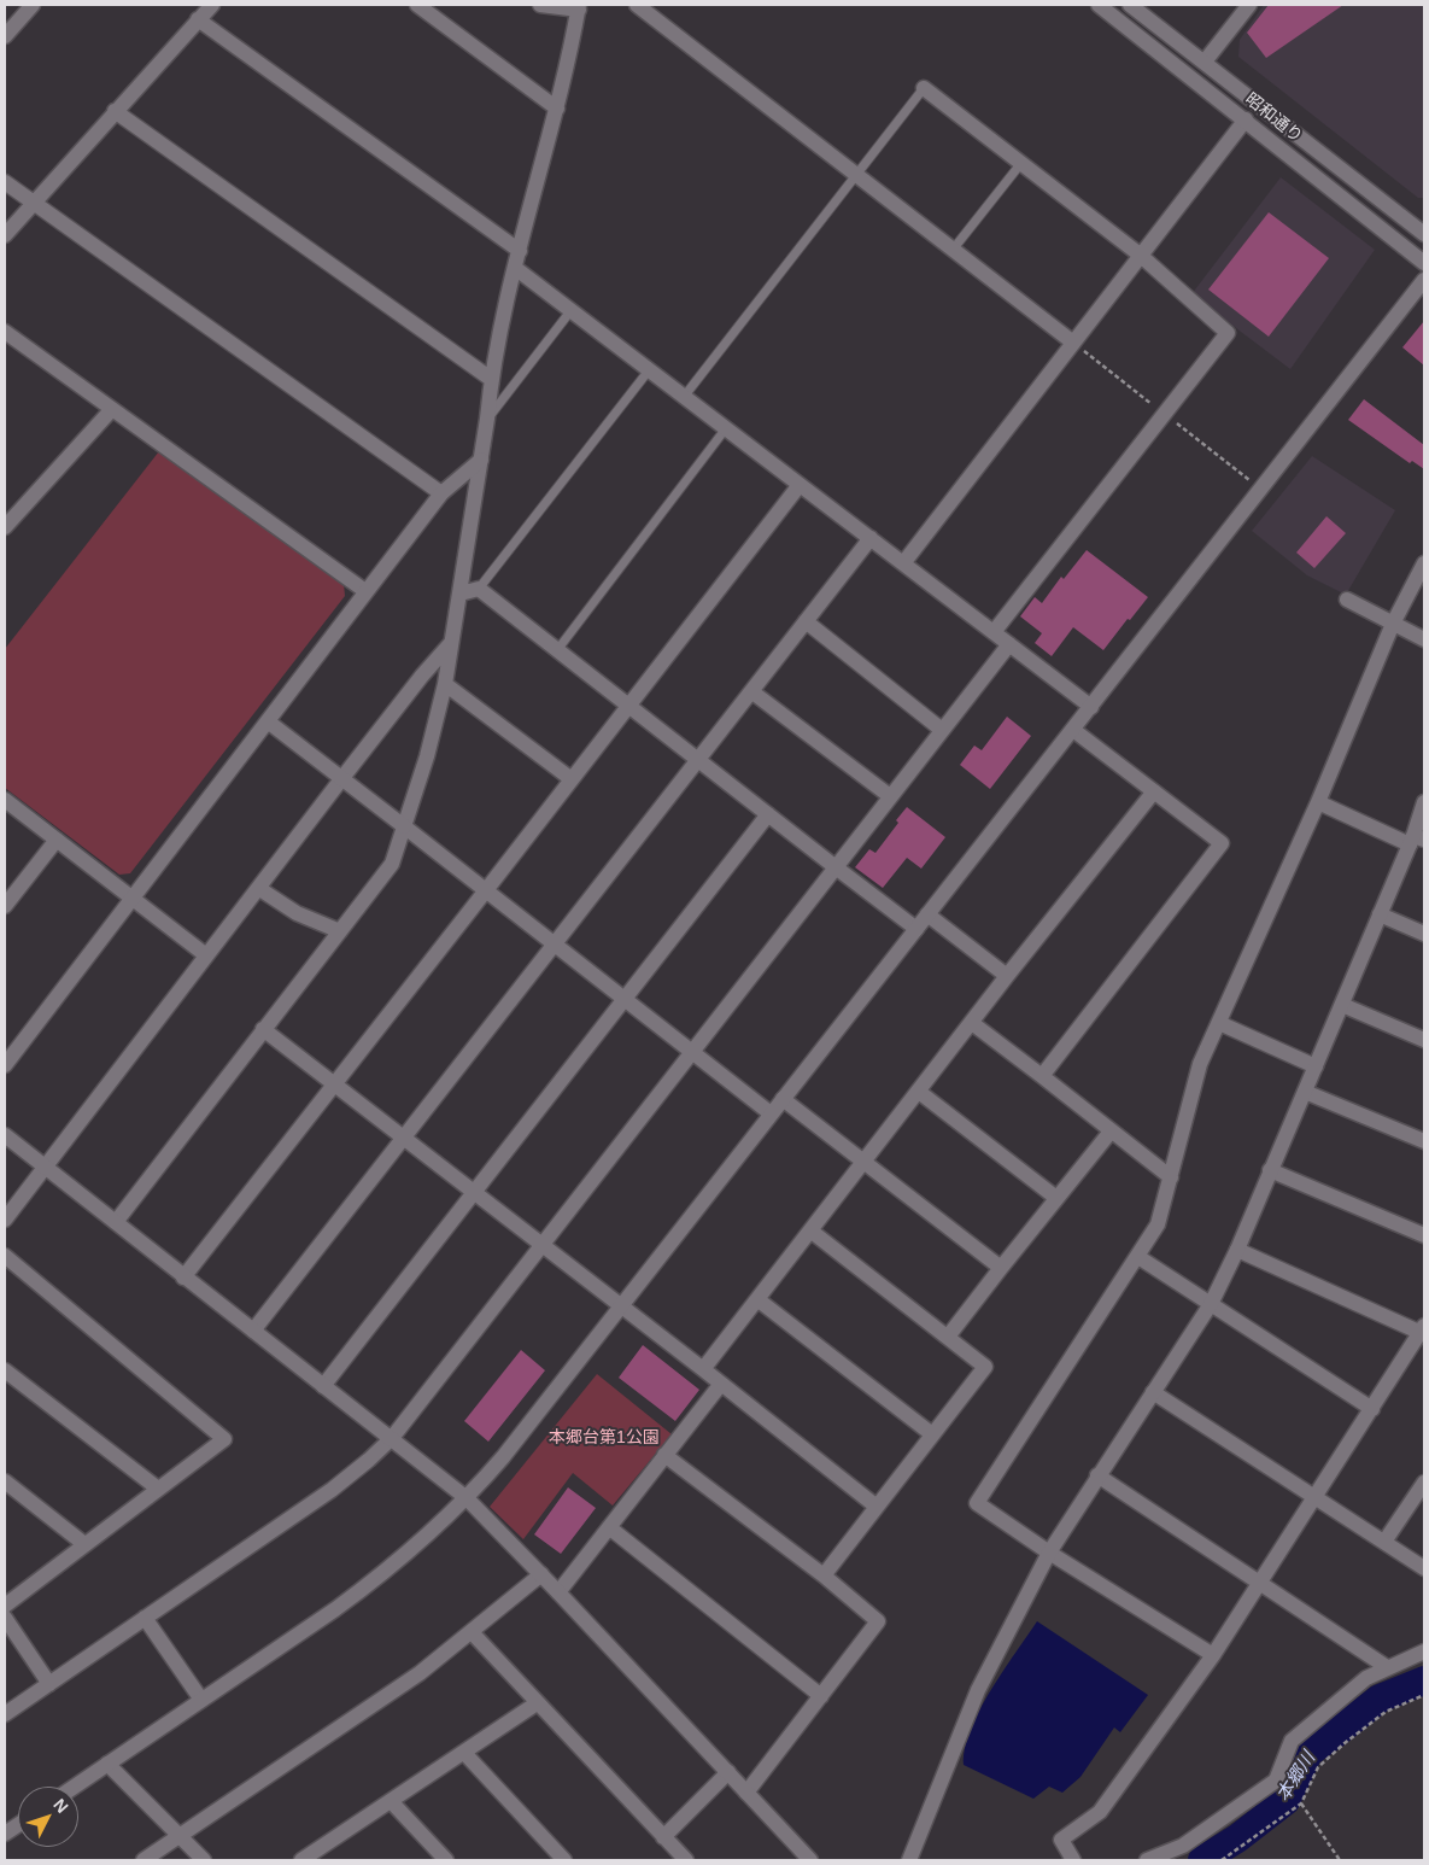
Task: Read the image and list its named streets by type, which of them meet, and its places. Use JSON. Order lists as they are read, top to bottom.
{
  "streets": {
    "street": ["昭和通り"]
  },
  "water": ["本郷川"],
  "parks": ["本郷台第1公園"],
  "north": "top right"
}
